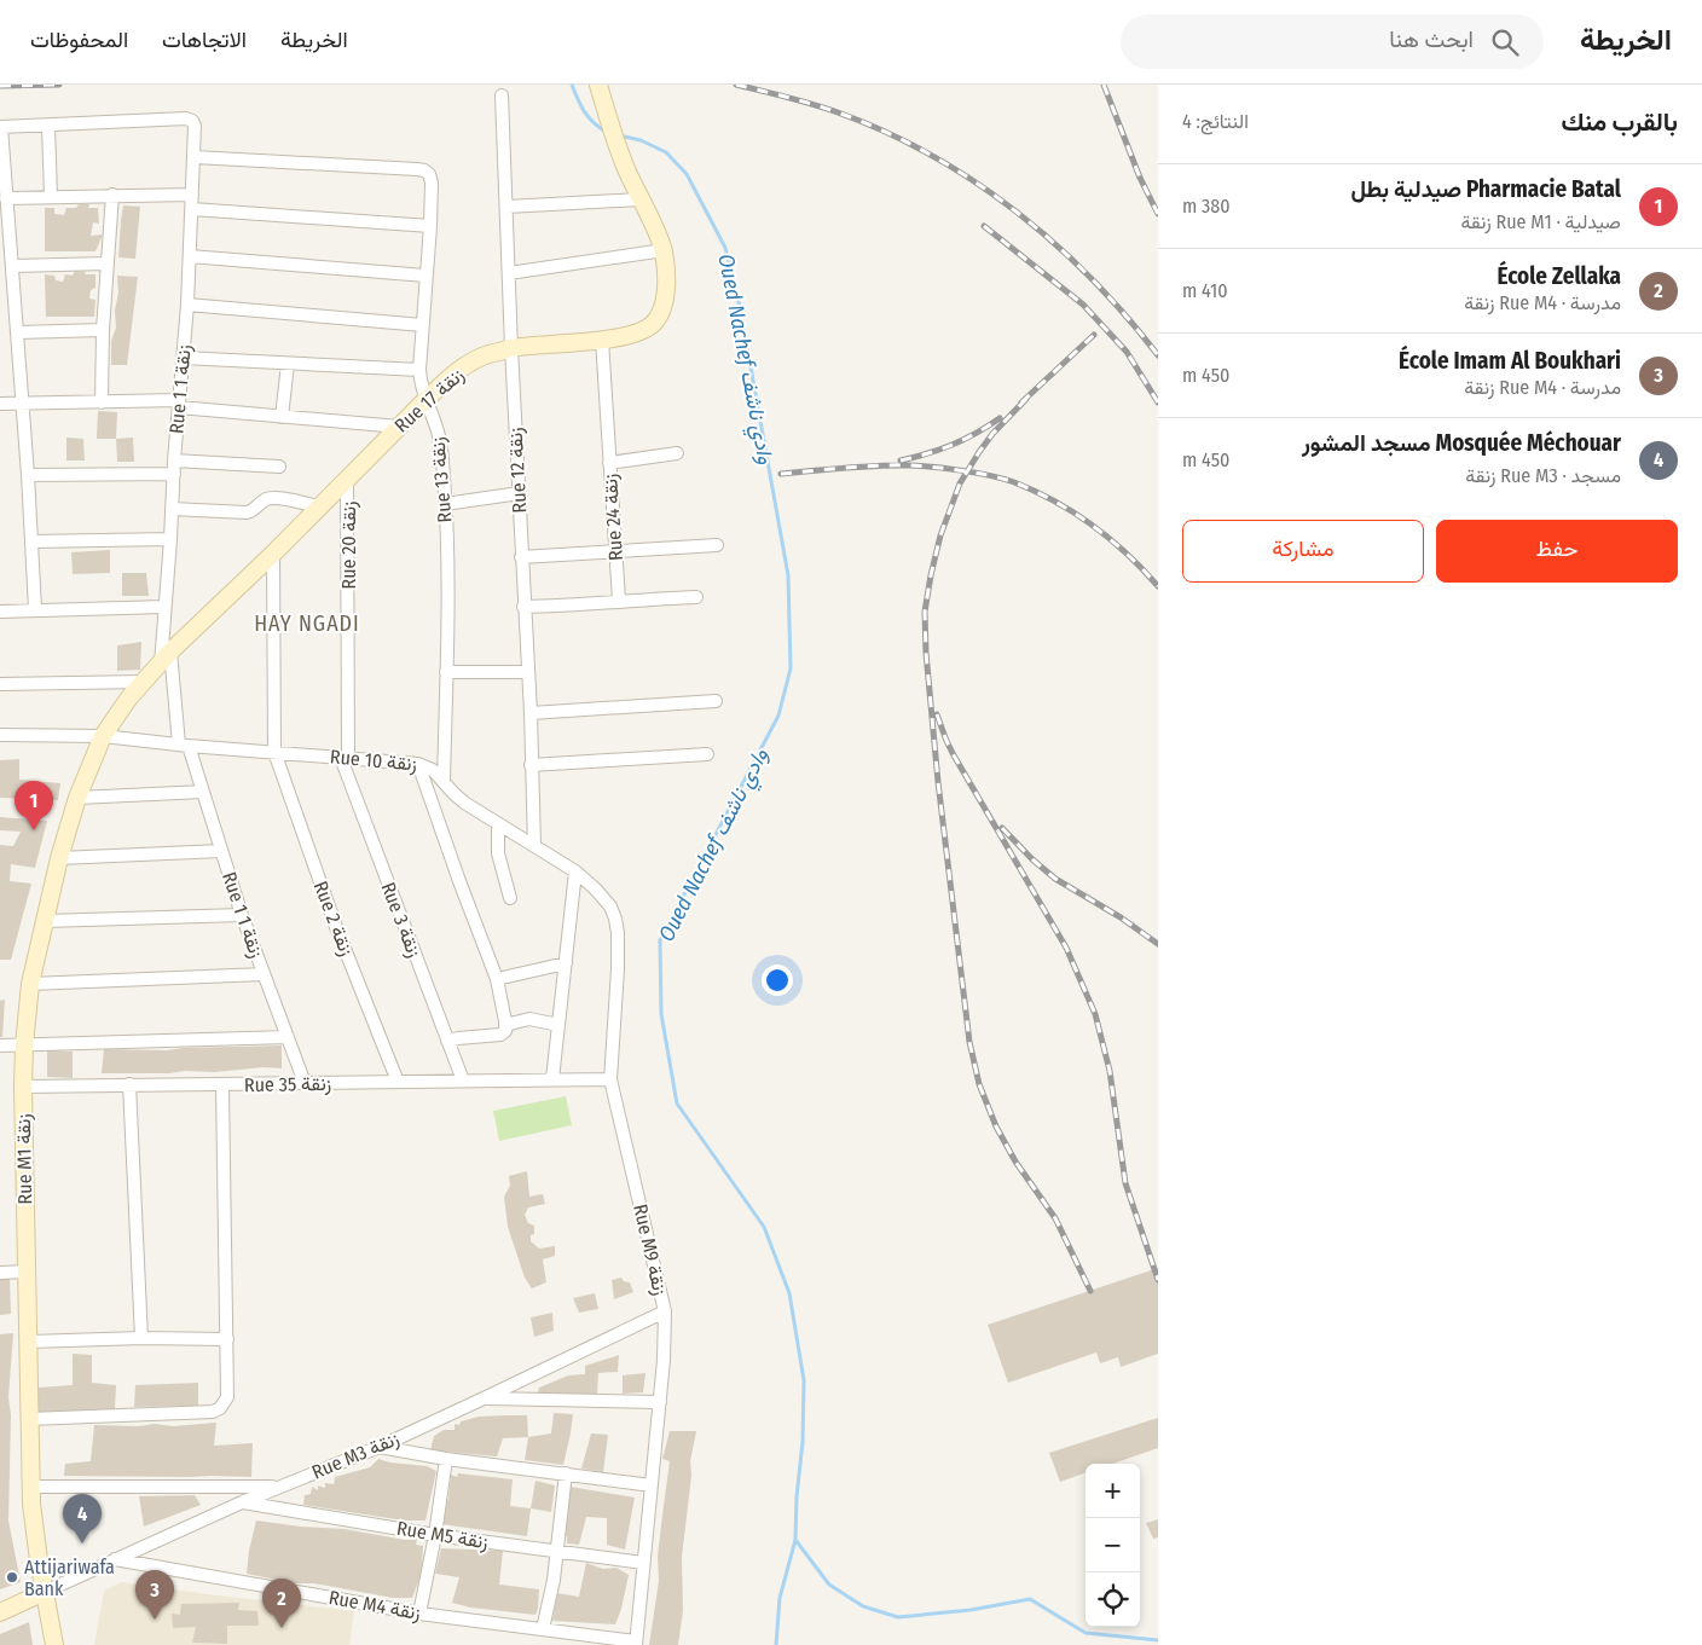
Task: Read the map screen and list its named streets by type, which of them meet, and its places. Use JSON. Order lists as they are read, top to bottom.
{
  "streets": {
    "street": [
      "Rue 1 زنقة 1",
      "Rue 17 زنقة",
      "Rue 12 زنقة",
      "Rue 13 زنقة",
      "Rue 24 زنقة",
      "Rue 20 زنقة",
      "Rue 10 زنقة",
      "Rue 2 زنقة",
      "Rue 3 زنقة",
      "Rue 35 زنقة",
      "Rue M1 زنقة",
      "Rue M9 زنقة",
      "Rue M3 زنقة",
      "Rue M5 زنقة",
      "Rue M4 زنقة"
    ]
  },
  "crossings": [
    ["Rue 1 زنقة 1", "Rue 17 زنقة"],
    ["Rue 1 زنقة 1", "Rue 13 زنقة"],
    ["Rue 1 زنقة 1", "Rue 10 زنقة"],
    ["Rue 1 زنقة 1", "Rue 35 زنقة"],
    ["Rue 17 زنقة", "Rue 12 زنقة"],
    ["Rue 17 زنقة", "Rue 13 زنقة"],
    ["Rue 17 زنقة", "Rue 24 زنقة"],
    ["Rue 17 زنقة", "Rue 20 زنقة"],
    ["Rue 17 زنقة", "Rue 10 زنقة"],
    ["Rue 17 زنقة", "Rue 2 زنقة"],
    ["Rue 17 زنقة", "Rue M1 زنقة"],
    ["Rue 12 زنقة", "Rue 10 زنقة"],
    ["Rue 13 زنقة", "Rue 10 زنقة"],
    ["Rue 20 زنقة", "Rue 10 زنقة"],
    ["Rue 20 زنقة", "Rue 3 زنقة"],
    ["Rue 10 زنقة", "Rue 2 زنقة"],
    ["Rue 10 زنقة", "Rue 3 زنقة"],
    ["Rue 10 زنقة", "Rue M1 زنقة"],
    ["Rue 10 زنقة", "Rue M9 زنقة"],
    ["Rue 2 زنقة", "Rue 35 زنقة"],
    ["Rue 3 زنقة", "Rue 35 زنقة"],
    ["Rue 35 زنقة", "Rue M1 زنقة"],
    ["Rue 35 زنقة", "Rue M9 زنقة"],
    ["Rue M1 زنقة", "Rue M3 زنقة"],
    ["Rue M9 زنقة", "Rue M3 زنقة"],
    ["Rue M9 زنقة", "Rue M5 زنقة"],
    ["Rue M9 زنقة", "Rue M4 زنقة"],
    ["Rue M3 زنقة", "Rue M5 زنقة"],
    ["Rue M3 زنقة", "Rue M4 زنقة"]
  ],
  "districts": ["HAY NGADI"],
  "water": ["Oued Nachef وادي ناشف"],
  "places": ["Attijariwafa Bank"],
  "page": {
    "header": "الخريطة",
    "search": "ابحث هنا",
    "nav": ["الخريطة", "الاتجاهات", "المحفوظات"],
    "heading": ["بالقرب منك", "النتائج: 4"],
    "list": [
      {
        "mark": "1",
        "name": "Pharmacie Batal صيدلية بطل",
        "note": "صيدلية · Rue M1 زنقة",
        "value": "380 m"
      },
      {
        "mark": "2",
        "name": "École Zellaka",
        "note": "مدرسة · Rue M4 زنقة",
        "value": "410 m"
      },
      {
        "mark": "3",
        "name": "École Imam Al Boukhari",
        "note": "مدرسة · Rue M4 زنقة",
        "value": "450 m"
      },
      {
        "mark": "4",
        "name": "Mosquée Méchouar مسجد المشور",
        "note": "مسجد · Rue M3 زنقة",
        "value": "450 m"
      }
    ],
    "buttons": ["حفظ", "مشاركة"],
    "pins": [
      "1",
      "4",
      "3",
      "2"
    ],
    "map_buttons": ["+", "−"]
  }
}
